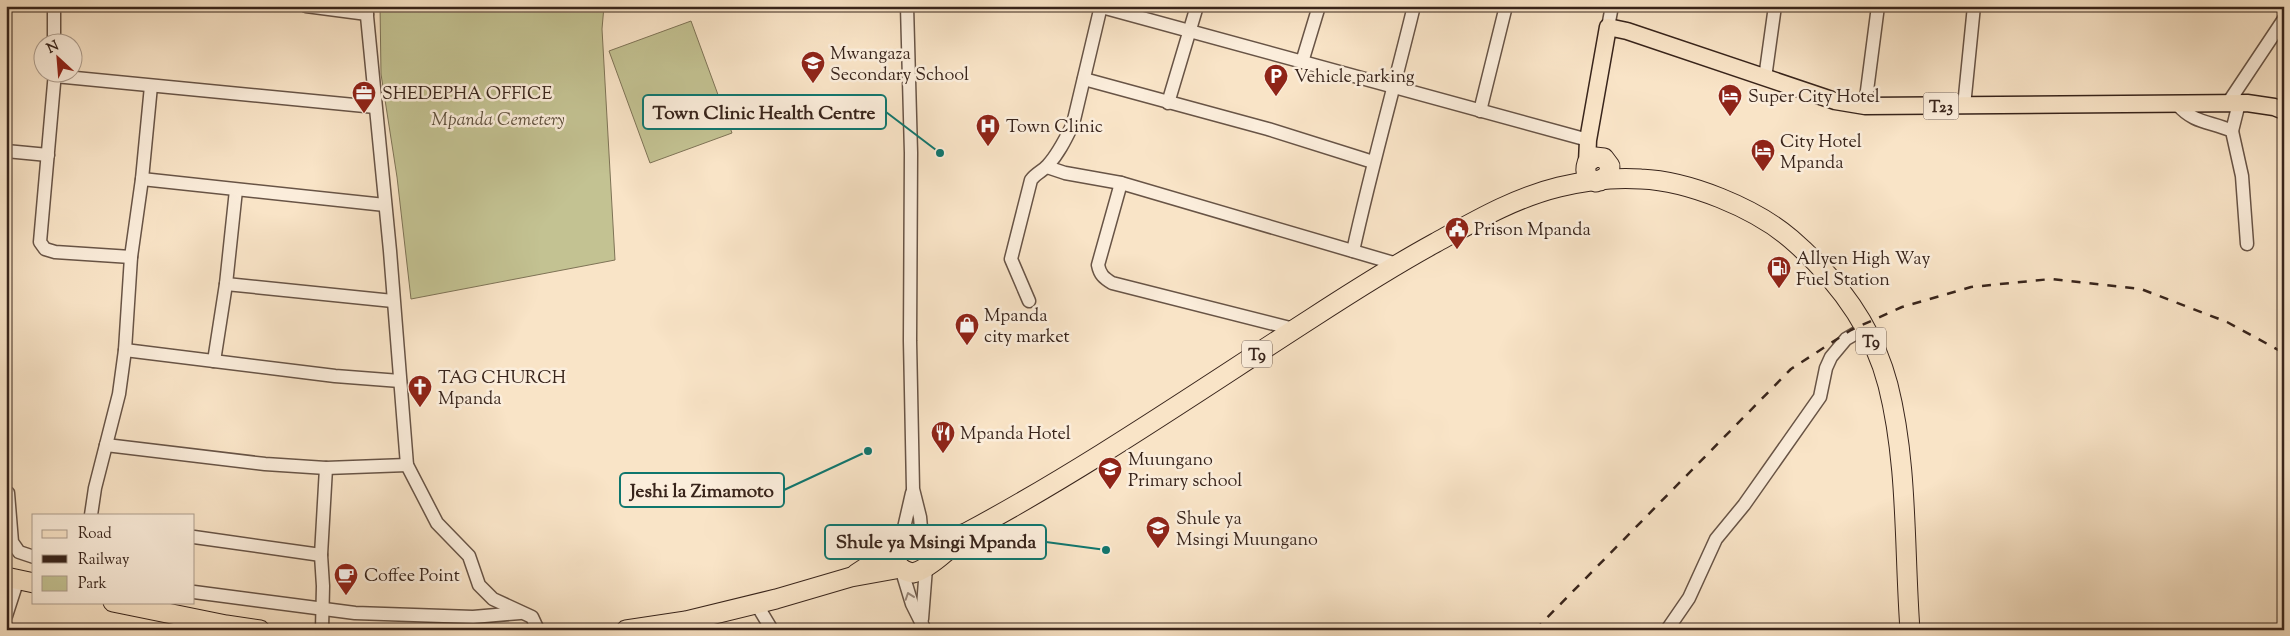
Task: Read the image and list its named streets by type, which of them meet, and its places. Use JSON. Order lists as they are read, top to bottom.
{
  "streets": {
    "highway": ["T9"],
    "main road": ["T23"]
  },
  "parks": ["Mpanda Cemetery"],
  "places": {
    "school or university": ["Mwangaza Secondary School", "Muungano Primary school", "Shule ya Msingi Muungano"],
    "parking": ["Vehicle parking"],
    "office": ["SHEDEPHA OFFICE"],
    "hotel": ["Super City Hotel", "City Hotel Mpanda"],
    "hospital": ["Town Clinic"],
    "other": ["Town Clinic Health Centre", "Jeshi la Zimamoto", "Shule ya Msingi Mpanda"],
    "public building": ["Prison Mpanda"],
    "fuel station": ["Allyen High Way Fuel Station"],
    "shop": ["Mpanda city market"],
    "church": ["TAG CHURCH Mpanda"],
    "restaurant": ["Mpanda Hotel"],
    "cafe": ["Coffee Point"]
  },
  "legend": ["Road", "Railway", "Park"],
  "north": "top left"
}
